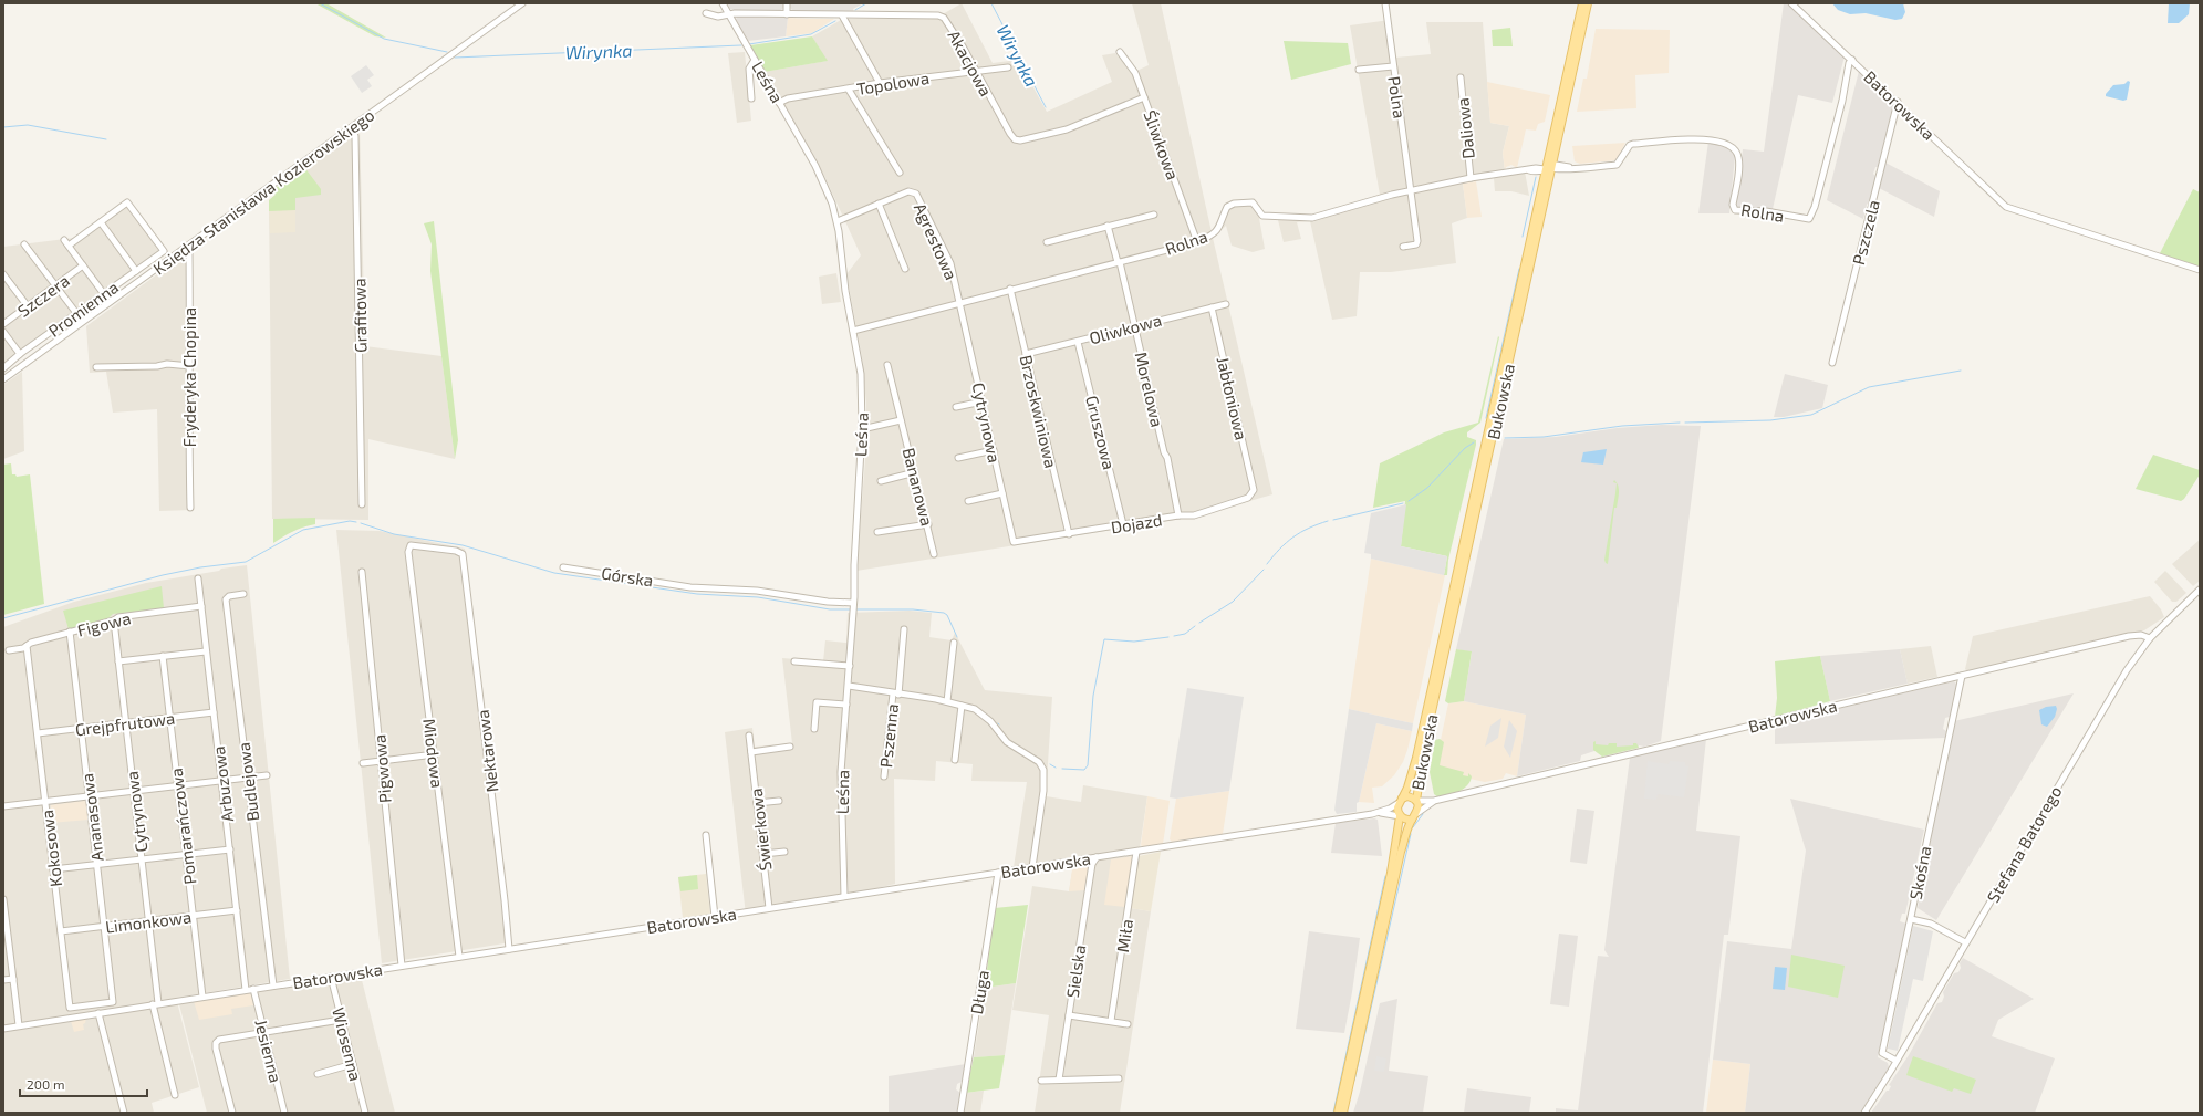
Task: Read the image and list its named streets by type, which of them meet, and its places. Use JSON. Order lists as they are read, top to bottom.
{
  "streets": {
    "main road": ["Bukowska"],
    "street": [
      "Akacjowa",
      "Leśna",
      "Topolowa",
      "Polna",
      "Batorowska",
      "Daliowa",
      "Śliwkowa",
      "Księdza Stanisława Kozierowskiego",
      "Rolna",
      "Pszczela",
      "Agrestowa",
      "Szczera",
      "Promienna",
      "Grafitowa",
      "Oliwkowa",
      "Fryderyka Chopina",
      "Morelowa",
      "Jabłoniowa",
      "Brzoskwiniowa",
      "Cytrynowa",
      "Gruszowa",
      "Bananowa",
      "Dojazd",
      "Górska",
      "Figowa",
      "Grejpfrutowa",
      "Pszenna",
      "Nektarowa",
      "Miodowa",
      "Pigwowa",
      "Budlejowa",
      "Arbuzowa",
      "Ananasowa",
      "Pomarańczowa",
      "Świerkowa",
      "Stefana Batorego",
      "Kokosowa",
      "Skośna",
      "Limonkowa",
      "Miła",
      "Sielska",
      "Długa",
      "Wiosenna",
      "Jesienna"
    ]
  },
  "crossings": [
    ["Akacjowa", "Leśna"],
    ["Akacjowa", "Topolowa"],
    ["Akacjowa", "Śliwkowa"],
    ["Leśna", "Topolowa"],
    ["Leśna", "Batorowska"],
    ["Leśna", "Rolna"],
    ["Leśna", "Agrestowa"],
    ["Leśna", "Górska"],
    ["Leśna", "Pszenna"],
    ["Polna", "Rolna"],
    ["Batorowska", "Rolna"],
    ["Batorowska", "Pszczela"],
    ["Batorowska", "Bukowska"],
    ["Batorowska", "Cytrynowa"],
    ["Batorowska", "Pszenna"],
    ["Batorowska", "Nektarowa"],
    ["Batorowska", "Miodowa"],
    ["Batorowska", "Pigwowa"],
    ["Batorowska", "Budlejowa"],
    ["Batorowska", "Arbuzowa"],
    ["Batorowska", "Pomarańczowa"],
    ["Batorowska", "Świerkowa"],
    ["Batorowska", "Stefana Batorego"],
    ["Batorowska", "Skośna"],
    ["Batorowska", "Miła"],
    ["Batorowska", "Sielska"],
    ["Batorowska", "Długa"],
    ["Batorowska", "Wiosenna"],
    ["Batorowska", "Jesienna"],
    ["Daliowa", "Rolna"],
    ["Śliwkowa", "Rolna"],
    ["Księdza Stanisława Kozierowskiego", "Grafitowa"],
    ["Księdza Stanisława Kozierowskiego", "Fryderyka Chopina"],
    ["Rolna", "Agrestowa"],
    ["Rolna", "Morelowa"],
    ["Rolna", "Bukowska"],
    ["Rolna", "Brzoskwiniowa"],
    ["Rolna", "Cytrynowa"],
    ["Agrestowa", "Cytrynowa"],
    ["Oliwkowa", "Morelowa"],
    ["Oliwkowa", "Jabłoniowa"],
    ["Oliwkowa", "Brzoskwiniowa"],
    ["Oliwkowa", "Gruszowa"],
    ["Morelowa", "Dojazd"],
    ["Jabłoniowa", "Dojazd"],
    ["Brzoskwiniowa", "Dojazd"],
    ["Cytrynowa", "Dojazd"],
    ["Cytrynowa", "Figowa"],
    ["Cytrynowa", "Grejpfrutowa"],
    ["Cytrynowa", "Limonkowa"],
    ["Gruszowa", "Dojazd"],
    ["Figowa", "Arbuzowa"],
    ["Figowa", "Ananasowa"],
    ["Figowa", "Kokosowa"],
    ["Grejpfrutowa", "Arbuzowa"],
    ["Grejpfrutowa", "Ananasowa"],
    ["Grejpfrutowa", "Pomarańczowa"],
    ["Grejpfrutowa", "Kokosowa"],
    ["Nektarowa", "Miodowa"],
    ["Arbuzowa", "Limonkowa"],
    ["Ananasowa", "Kokosowa"],
    ["Ananasowa", "Limonkowa"],
    ["Pomarańczowa", "Limonkowa"],
    ["Stefana Batorego", "Skośna"],
    ["Kokosowa", "Limonkowa"]
  ],
  "water": ["Wirynka"],
  "scale_bar": "200 m"
}
